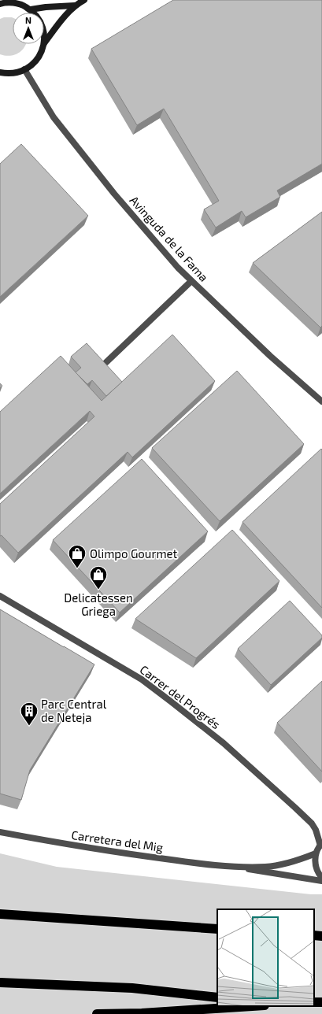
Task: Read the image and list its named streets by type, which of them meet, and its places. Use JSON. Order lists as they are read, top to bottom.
{
  "streets": {
    "street": ["Avinguda de la Fama", "Carrer del Progrés", "Carretera del Mig"]
  },
  "places": {
    "shop": ["Olimpo Gourmet", "Delicatessen Griega"],
    "building": ["Parc Central de Neteja"]
  },
  "north": "top"
}
